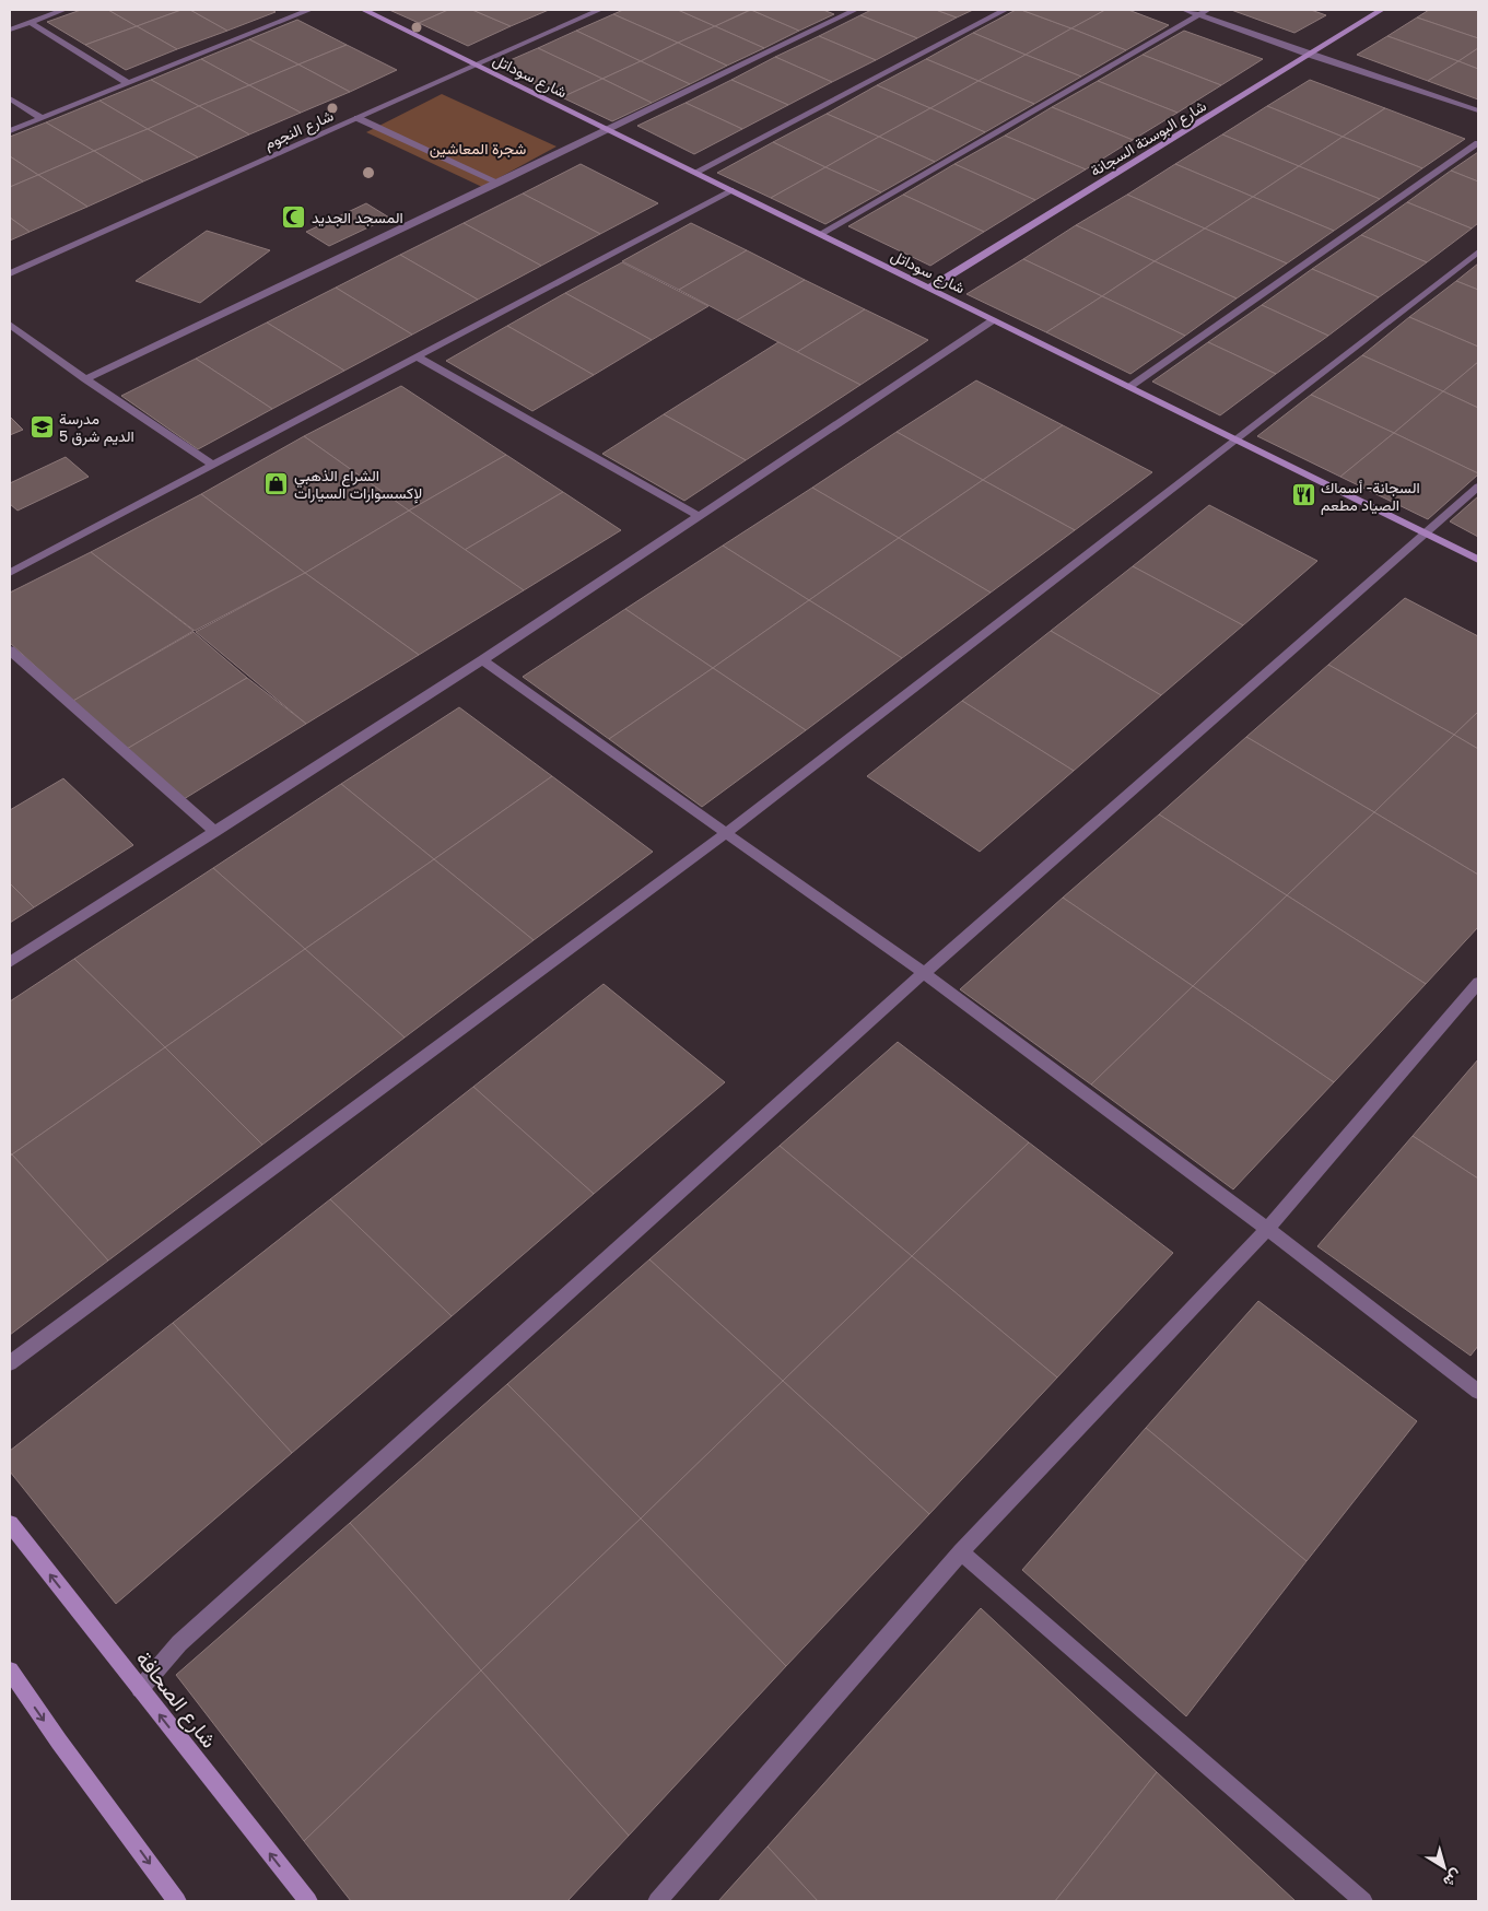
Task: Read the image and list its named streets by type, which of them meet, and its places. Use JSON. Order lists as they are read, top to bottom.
{
  "streets": {
    "street": [
      "شارع سوداتل",
      "شارع النجوم",
      "شارع البوستة السجانة",
      "شارع الصحافة"
    ]
  },
  "crossings": [
    ["شارع سوداتل", "شارع النجوم"],
    ["شارع سوداتل", "شارع البوستة السجانة"]
  ],
  "parks": ["شجرة المعاشين"],
  "places": {
    "mosque": ["المسجد الجديد"],
    "school or university": ["مدرسة الديم شرق 5"],
    "shop": ["الشراع الذهبي لإكسسوارات السيارات"],
    "restaurant": ["السجانة- أسماك الصياد مطعم"]
  },
  "north": "bottom right"
}
